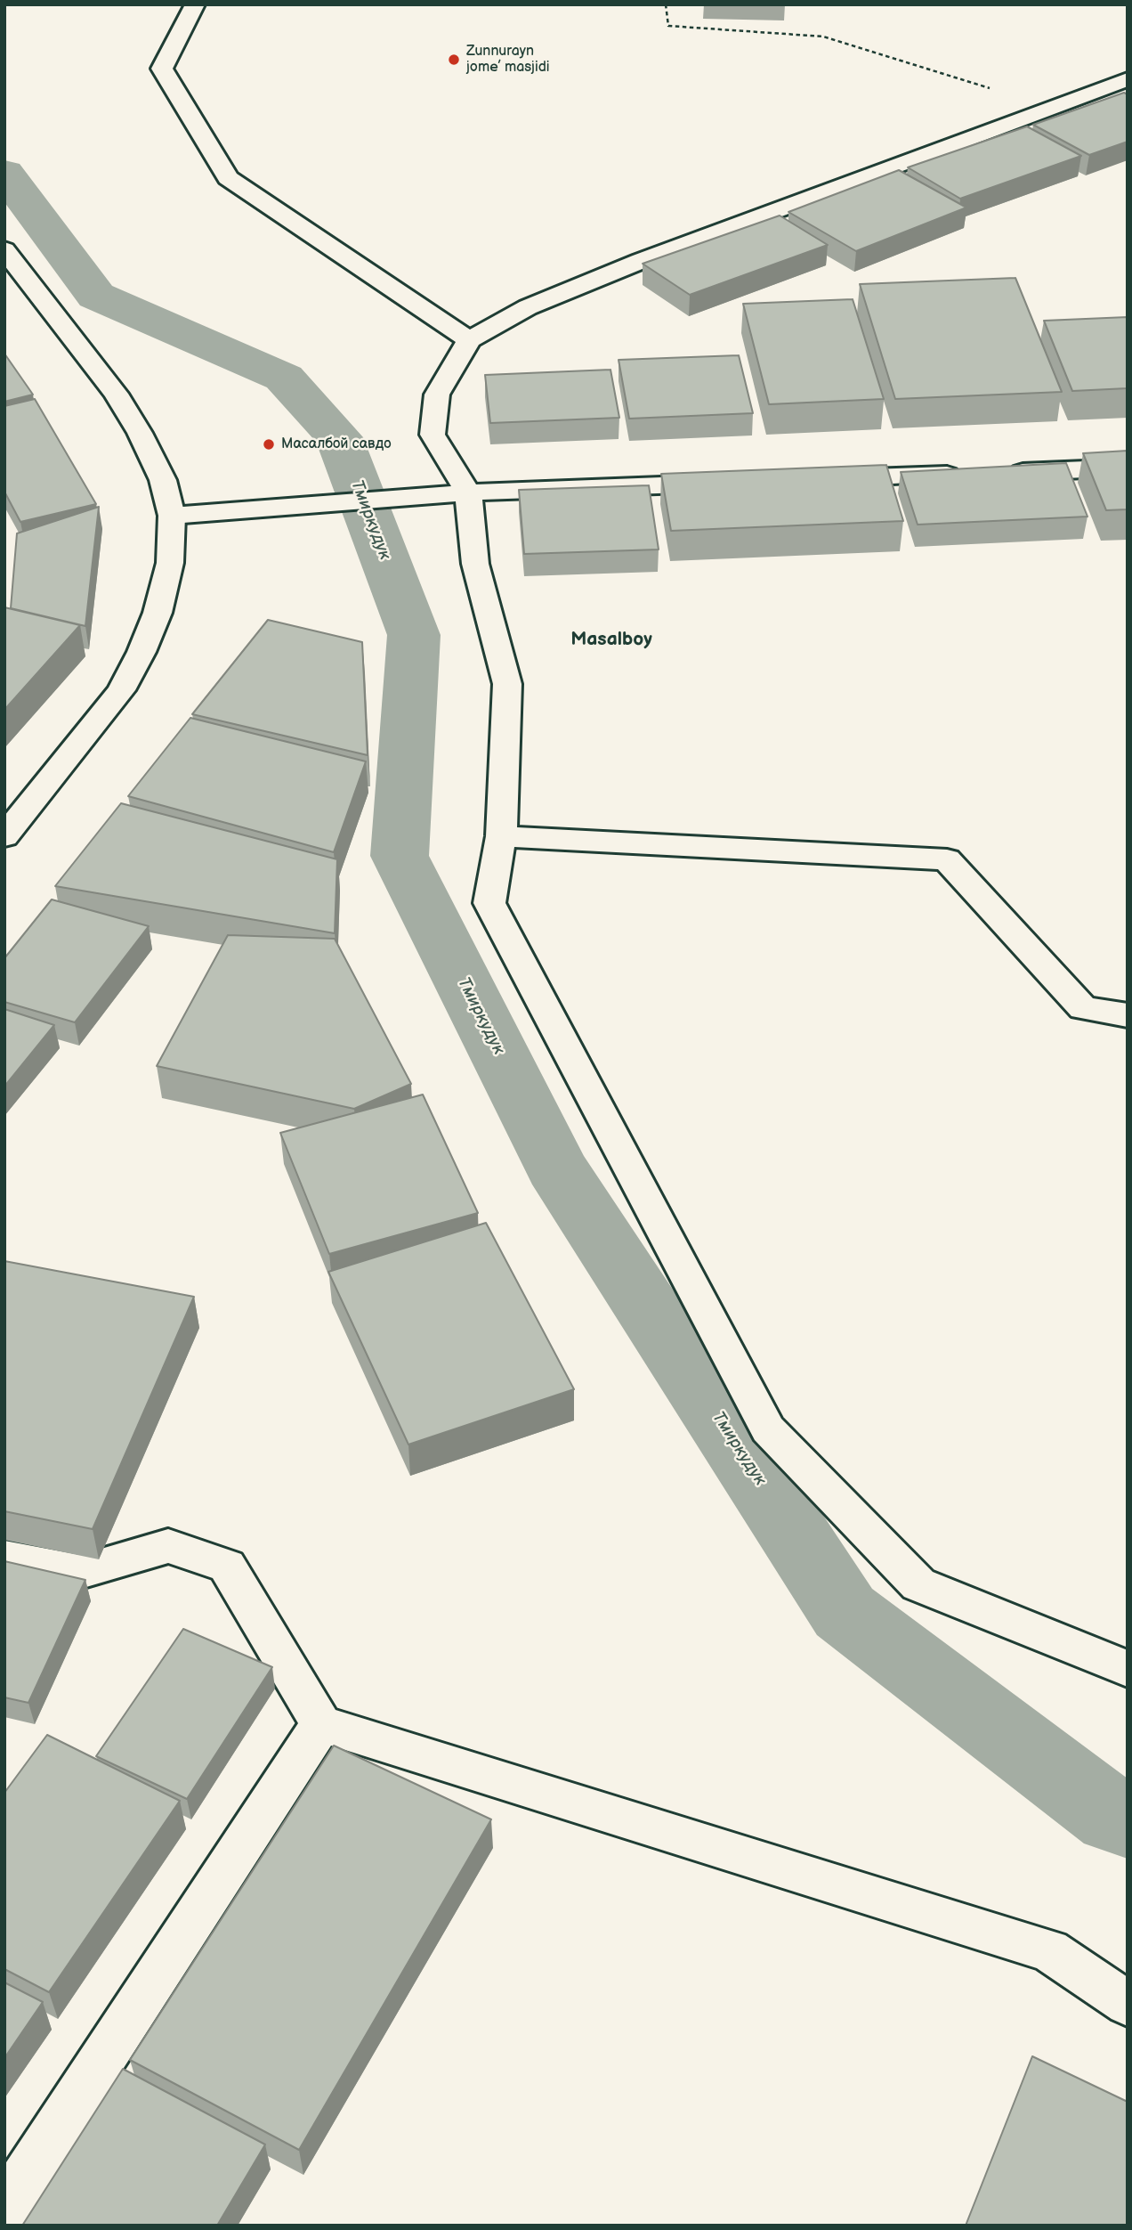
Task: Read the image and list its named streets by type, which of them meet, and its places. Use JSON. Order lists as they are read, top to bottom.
{
  "districts": ["Masalboy"],
  "water": ["Тмиркудук"],
  "places": ["Zunnurayn jome’ masjidi", "Масалбой савдо"]
}
